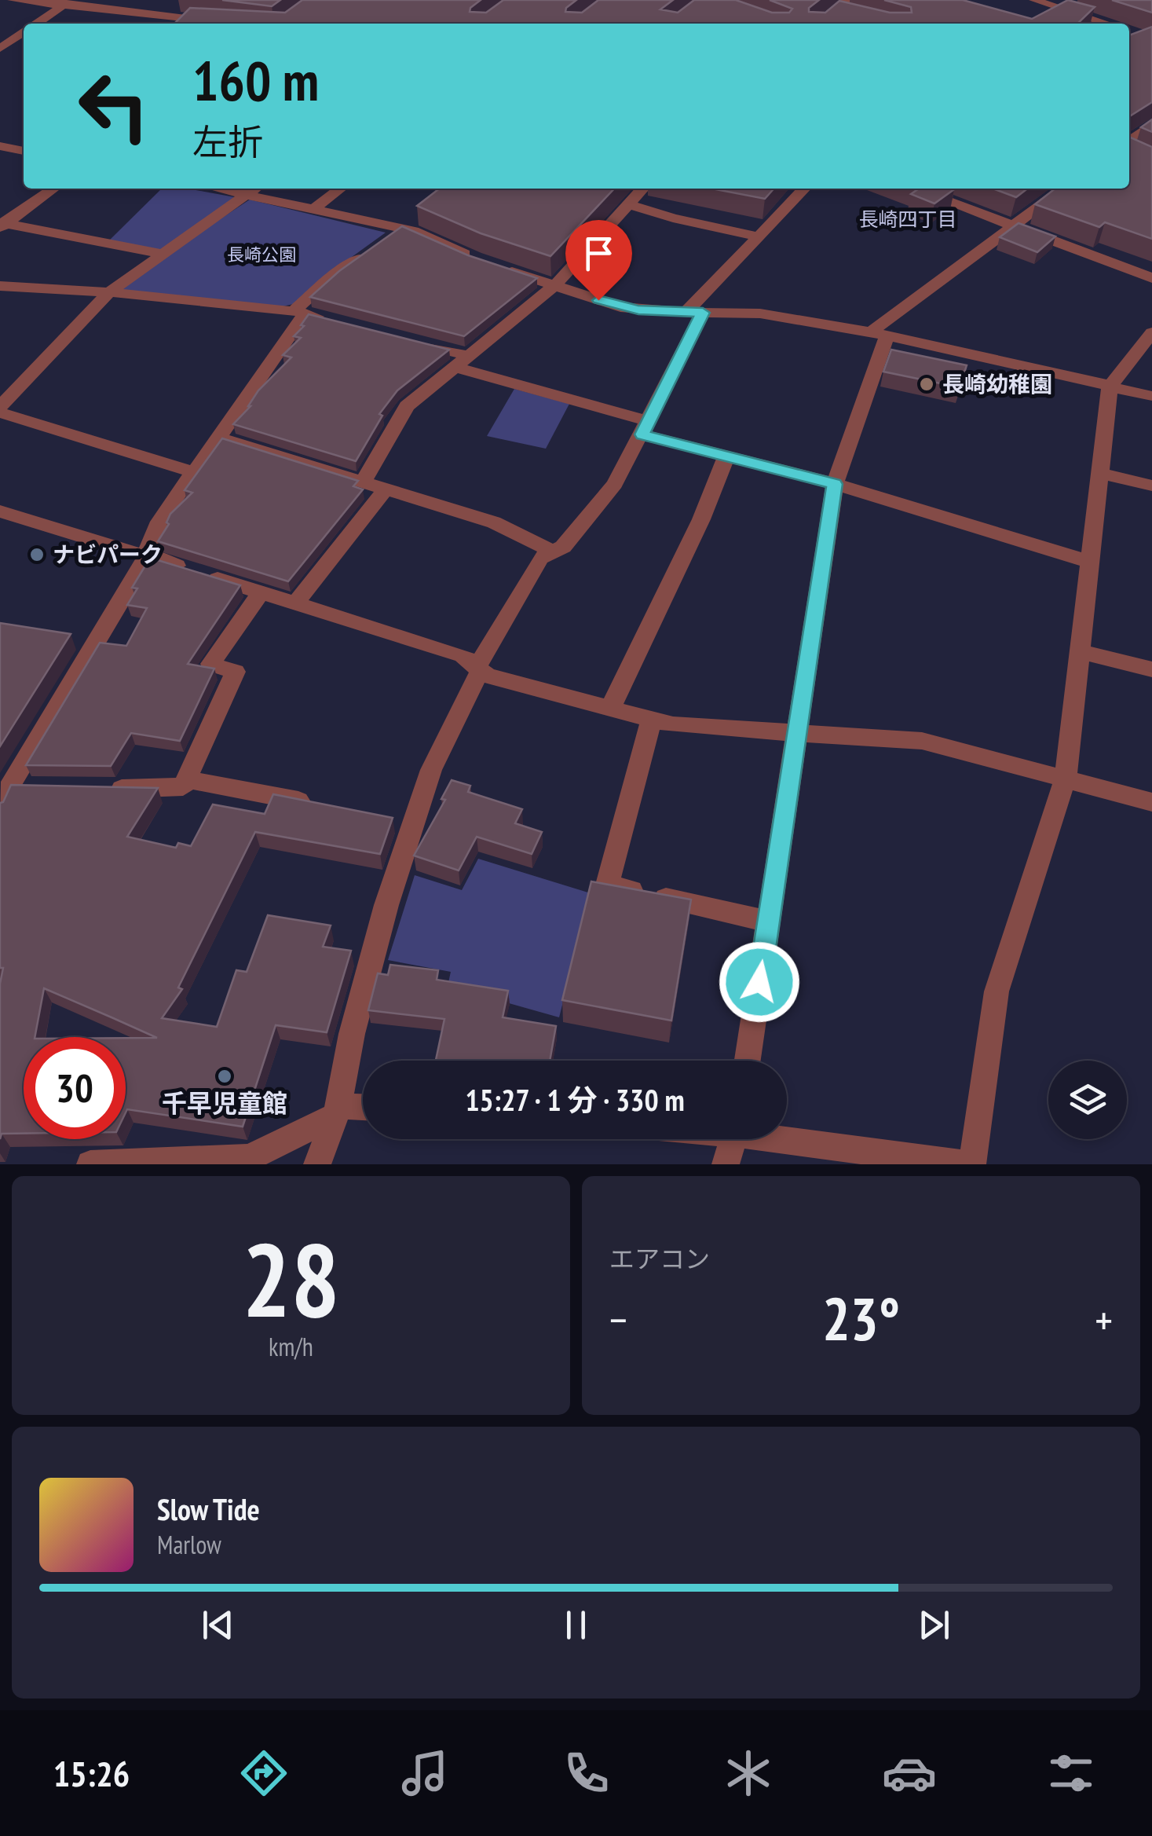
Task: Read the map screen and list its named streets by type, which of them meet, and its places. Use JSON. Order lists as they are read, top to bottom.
{
  "districts": ["長崎四丁目"],
  "parks": ["長崎公園"],
  "places": ["長崎幼稚園", "ナビパーク", "千早児童館"],
  "page": {
    "turn": ["160 m", "左折"],
    "limit": "30",
    "trip": "15:27 · 1 分 · 330 m",
    "tile": [
      ["28", "km/h"],
      "エアコン"
    ],
    "heat": ["−", "23°", "+"],
    "song": ["Slow Tide", "Marlow"],
    "tabs": "15:26"
  }
}
